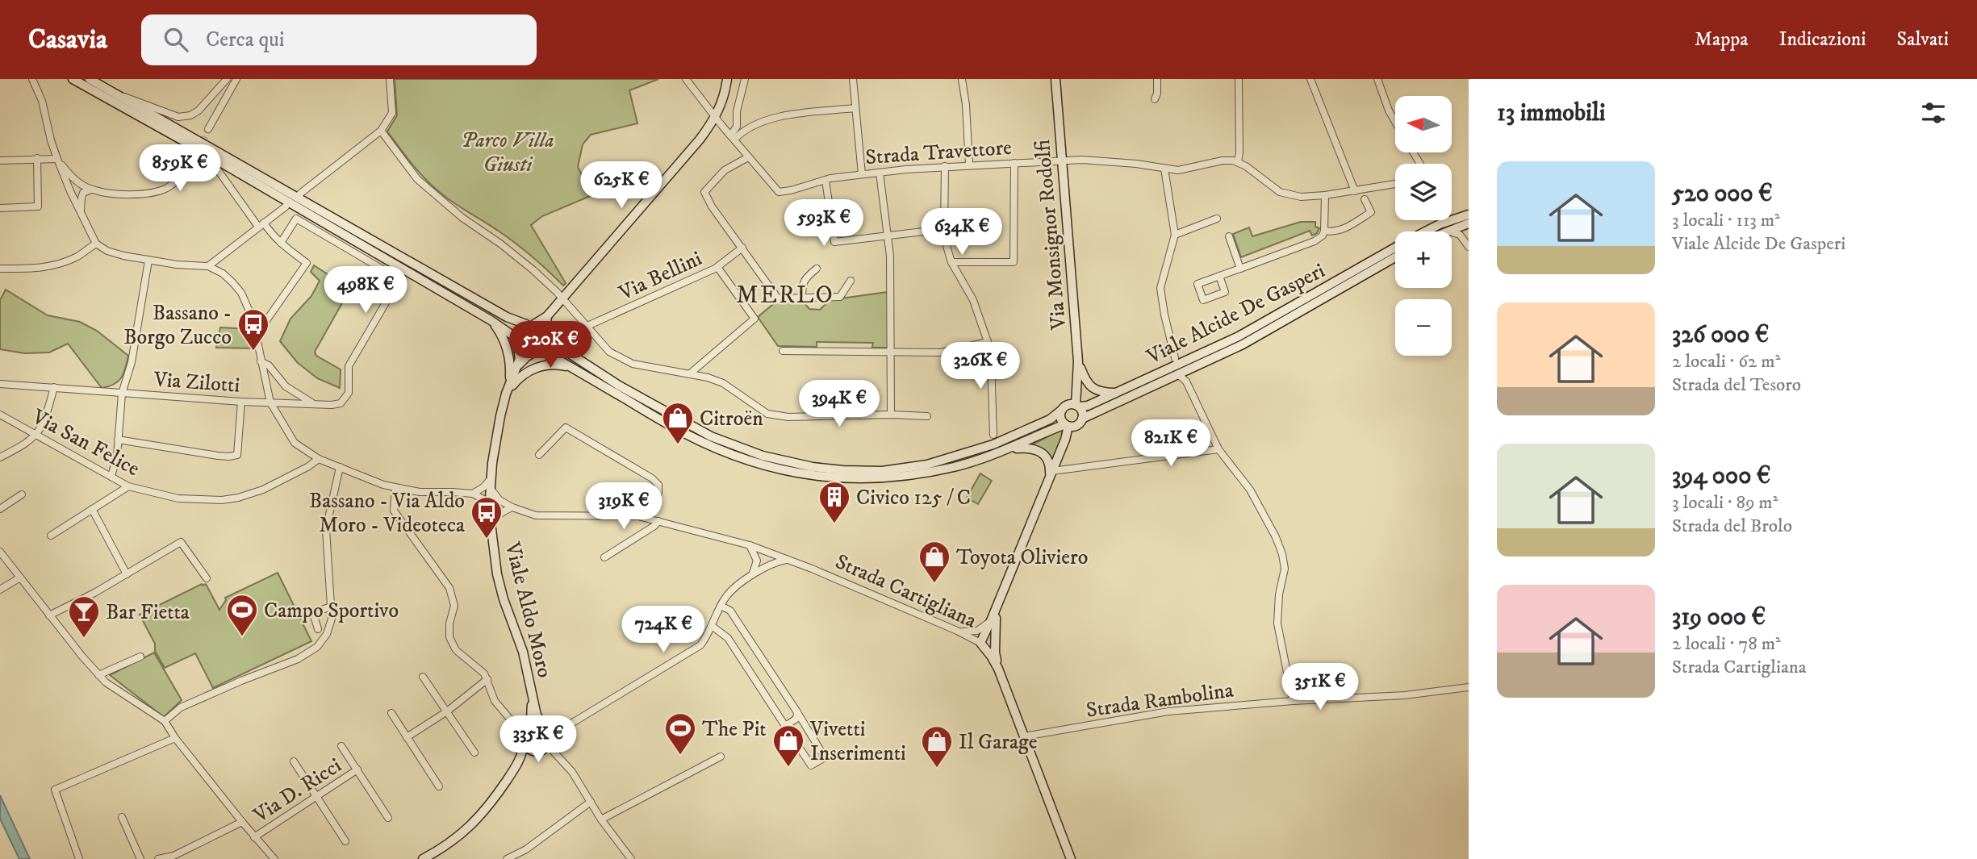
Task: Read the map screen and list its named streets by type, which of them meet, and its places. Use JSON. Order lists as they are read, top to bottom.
{
  "streets": {
    "main road": [
      "Via Monsignor Rodolfi",
      "Viale Alcide De Gasperi",
      "Strada Cartigliana",
      "Viale Aldo Moro"
    ],
    "street": [
      "Strada Travettore",
      "Via Bellini",
      "Via Zilotti",
      "Via San Felice",
      "Strada Rambolina",
      "Via D. Ricci"
    ]
  },
  "crossings": [
    ["Strada Travettore", "Via Monsignor Rodolfi"],
    ["Via Monsignor Rodolfi", "Viale Alcide De Gasperi"],
    ["Viale Alcide De Gasperi", "Viale Aldo Moro"],
    ["Via Zilotti", "Via San Felice"],
    ["Strada Cartigliana", "Viale Aldo Moro"],
    ["Strada Cartigliana", "Strada Rambolina"]
  ],
  "districts": ["MERLO"],
  "parks": ["Parco Villa Giusti"],
  "places": {
    "bus stop": ["Bassano - Borgo Zucco", "Bassano - Via Aldo Moro - Videoteca"],
    "shop": [
      "Citroën",
      "Toyota Oliviero",
      "Vivetti Inserimenti",
      "Il Garage"
    ],
    "building": ["Civico 125 / C"],
    "sports": ["Campo Sportivo", "The Pit"],
    "bar": ["Bar Fietta"]
  },
  "north": "left",
  "page": {
    "header": "Casavia",
    "search": "Cerca qui",
    "nav": ["Mappa", "Indicazioni", "Salvati"],
    "heading": "13 immobili",
    "map_buttons": ["+", "−"],
    "price": [
      "859K €",
      "625K €",
      "593K €",
      "634K €",
      "498K €",
      "520K €",
      "326K €",
      "394K €",
      "821K €",
      "319K €",
      "724K €",
      "351K €",
      "335K €"
    ],
    "list": [
      {
        "name": "520 000 €",
        "note": "3 locali · 113 m² · Viale Alcide De Gasperi"
      },
      {
        "name": "326 000 €",
        "note": "2 locali · 62 m² · Strada del Tesoro"
      },
      {
        "name": "394 000 €",
        "note": "3 locali · 89 m² · Strada del Brolo"
      },
      {
        "name": "319 000 €",
        "note": "2 locali · 78 m² · Strada Cartigliana"
      }
    ]
  }
}
